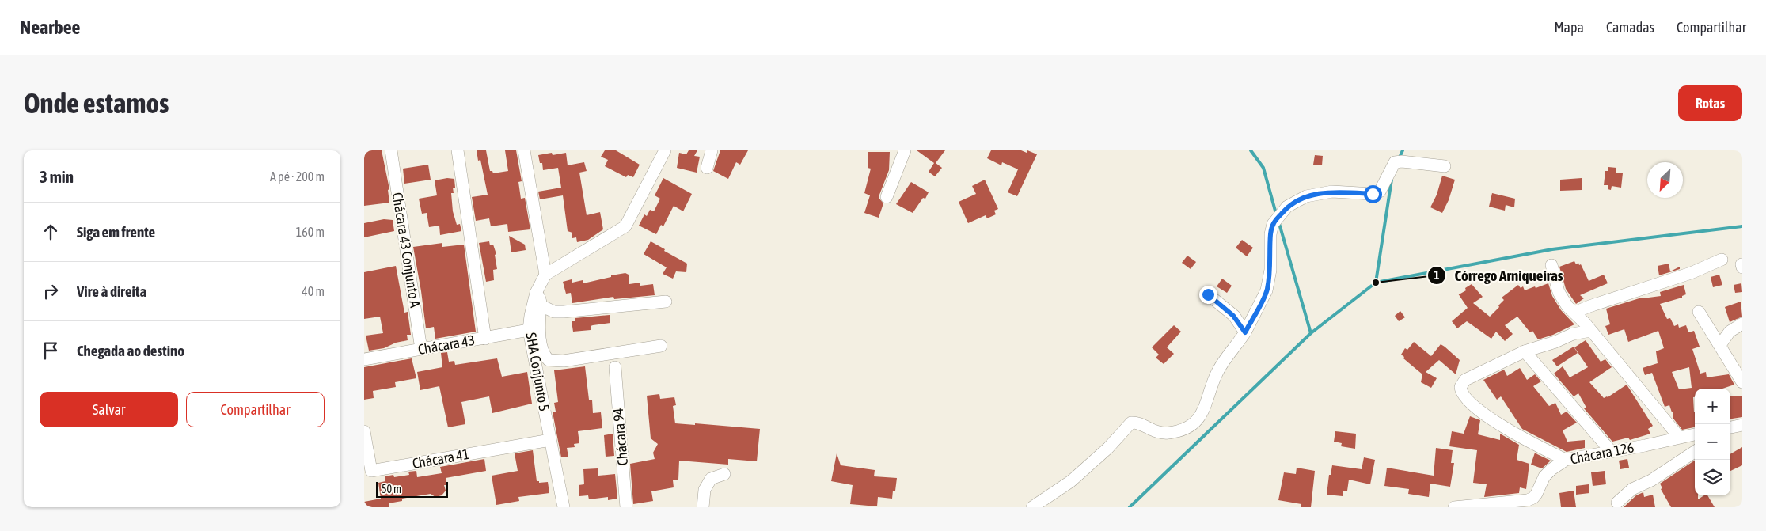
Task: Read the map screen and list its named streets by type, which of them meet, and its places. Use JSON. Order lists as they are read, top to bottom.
{
  "streets": {
    "street": [
      "Chácara 43 Conjunto A",
      "Chácara 43",
      "SHA Conjunto 5",
      "Chácara 94",
      "Chácara 126",
      "Chácara 41"
    ]
  },
  "crossings": [
    ["Chácara 43 Conjunto A", "Chácara 43"],
    ["Chácara 43", "SHA Conjunto 5"],
    ["SHA Conjunto 5", "Chácara 41"]
  ],
  "places": ["Córrego Arniqueiras"],
  "scale_bar": "50 m",
  "north": "bottom left",
  "page": {
    "header": "Nearbee",
    "nav": ["Mapa", "Camadas", "Compartilhar"],
    "buttons": [
      "Rotas",
      ["Salvar", "Compartilhar"]
    ],
    "title": "Onde estamos",
    "heading": ["3 min", "A pé · 200 m"],
    "list": [
      ["Siga em frente", "160 m"],
      ["Vire à direita", "40 m"],
      "Chegada ao destino"
    ],
    "map_buttons": ["+", "−"],
    "scale": "50 m"
  }
}
